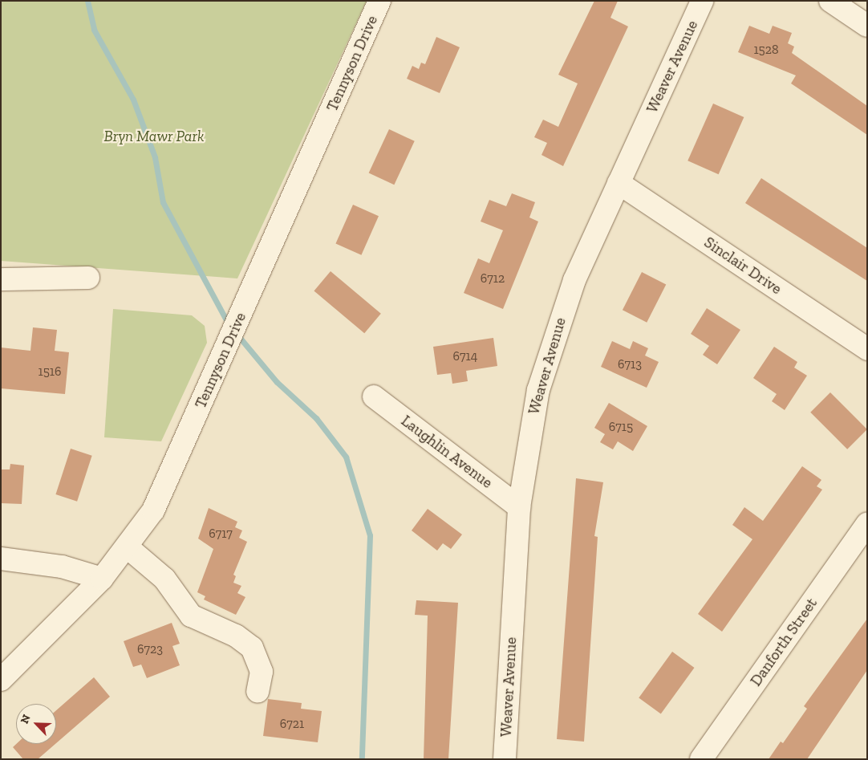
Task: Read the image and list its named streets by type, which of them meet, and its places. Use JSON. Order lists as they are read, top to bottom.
{
  "streets": {
    "street": [
      "Tennyson Drive",
      "Weaver Avenue",
      "Sinclair Drive",
      "Laughlin Avenue",
      "Danforth Street"
    ]
  },
  "crossings": [
    ["Weaver Avenue", "Sinclair Drive"],
    ["Weaver Avenue", "Laughlin Avenue"]
  ],
  "parks": ["Bryn Mawr Park"],
  "house_numbers": [
    "1528",
    "6712",
    "6714",
    "6713",
    "1516",
    "6715",
    "6717",
    "6723",
    "6721"
  ],
  "north": "top left"
}
